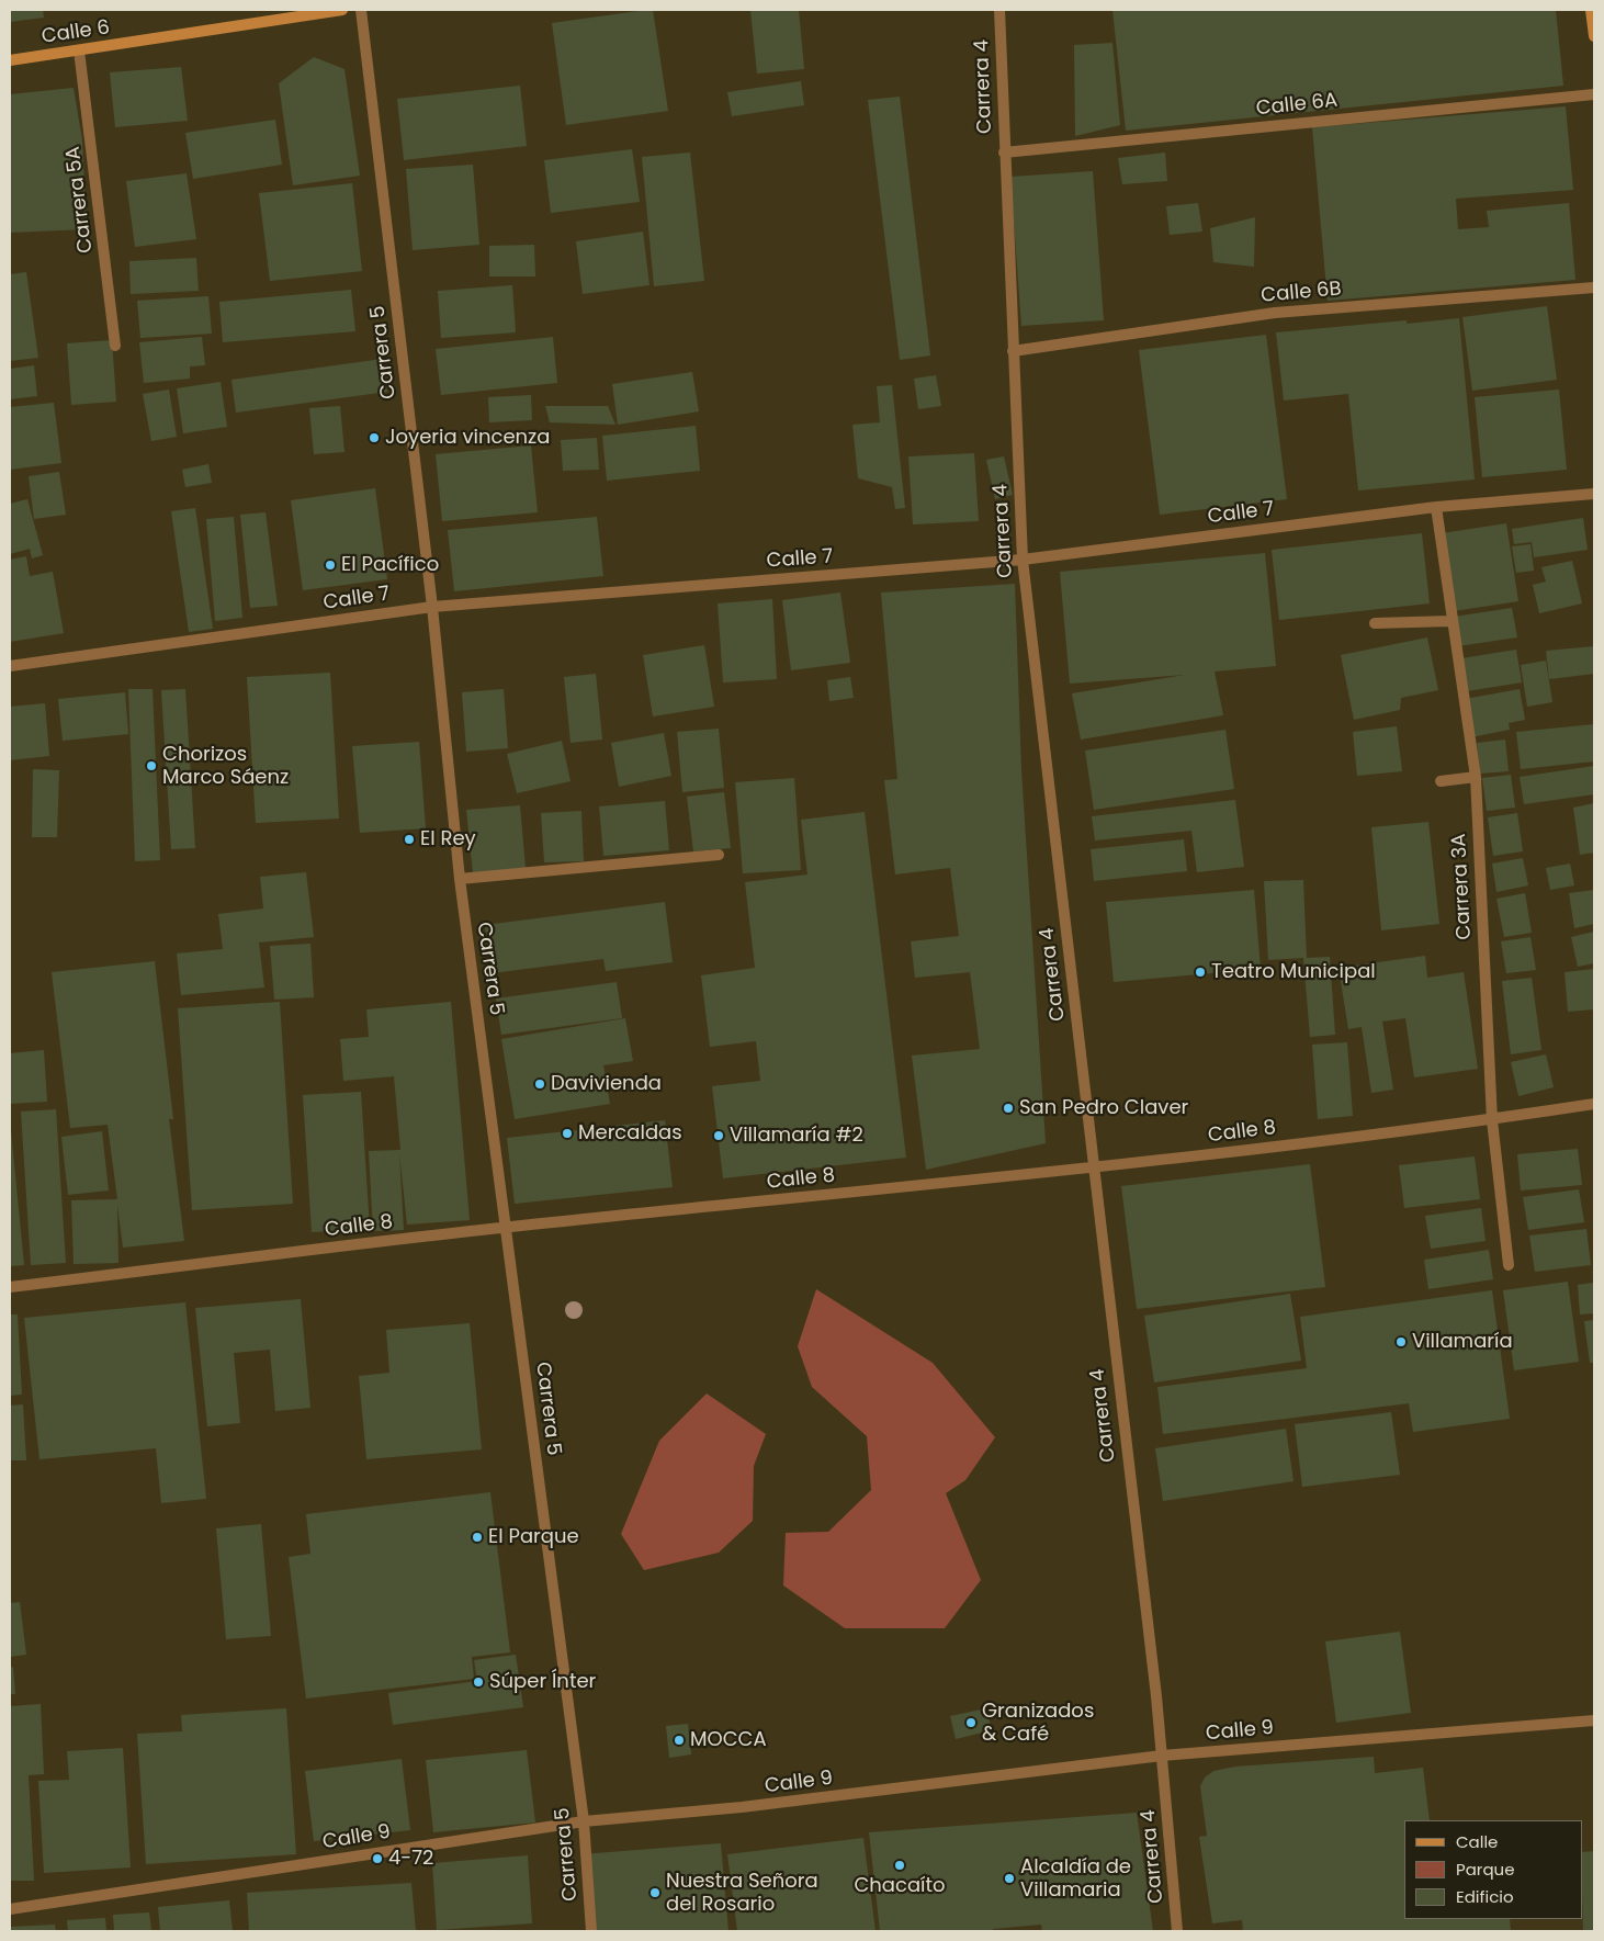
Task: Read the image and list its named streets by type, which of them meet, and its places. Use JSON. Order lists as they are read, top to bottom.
{
  "streets": {
    "main road": ["Calle 6"],
    "street": [
      "Carrera 4",
      "Calle 6A",
      "Carrera 5A",
      "Calle 6B",
      "Carrera 5",
      "Calle 7",
      "Carrera 3A",
      "Calle 8",
      "Calle 9"
    ]
  },
  "crossings": [
    ["Calle 6", "Carrera 5A"],
    ["Carrera 4", "Calle 6A"],
    ["Carrera 4", "Calle 6B"],
    ["Carrera 4", "Calle 7"],
    ["Carrera 4", "Calle 8"],
    ["Carrera 4", "Calle 9"],
    ["Carrera 5", "Calle 7"],
    ["Carrera 5", "Calle 8"],
    ["Carrera 5", "Calle 9"],
    ["Calle 7", "Carrera 3A"],
    ["Carrera 3A", "Calle 8"]
  ],
  "places": [
    "Joyeria vincenza",
    "El Pacífico",
    "Chorizos Marco Sáenz",
    "El Rey",
    "Teatro Municipal",
    "Davivienda",
    "San Pedro Claver",
    "Mercaldas",
    "Villamaría #2",
    "Villamaría",
    "El Parque",
    "Súper Ínter",
    "Granizados & Café",
    "MOCCA",
    "4-72",
    "Chacaíto",
    "Alcaldía de Villamaria",
    "Nuestra Señora del Rosario"
  ],
  "legend": ["Calle", "Parque", "Edificio"]
}
